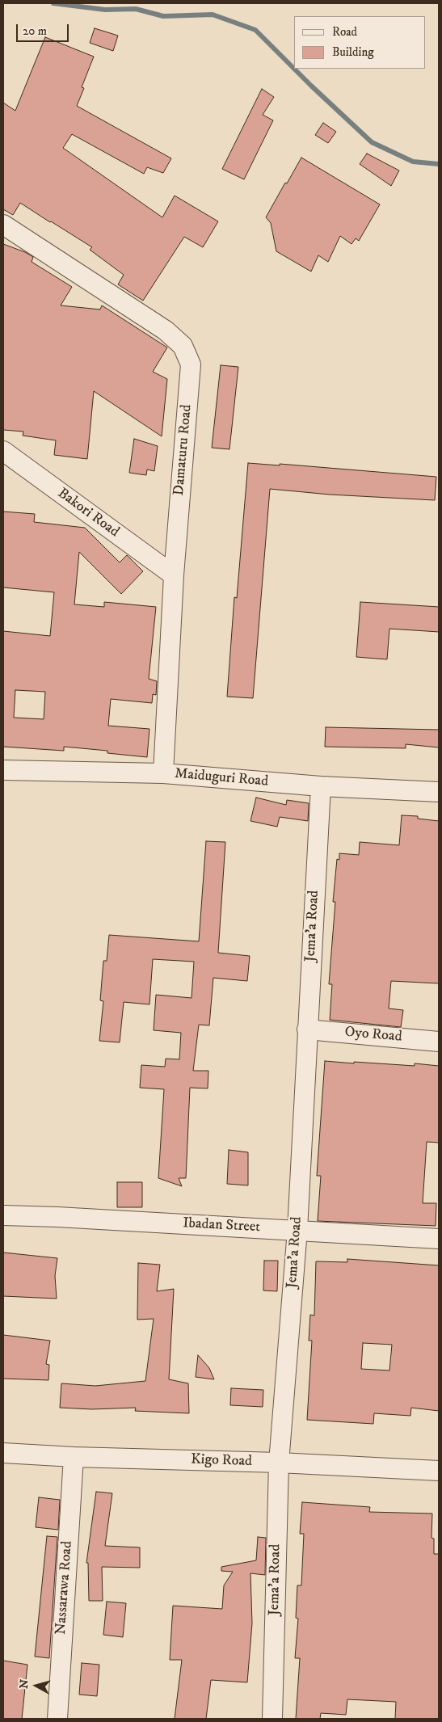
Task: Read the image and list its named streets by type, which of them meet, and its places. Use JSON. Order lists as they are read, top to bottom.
{
  "streets": {
    "street": [
      "Damaturu Road",
      "Bakori Road",
      "Maiduguri Road",
      "Jema'a Road",
      "Oyo Road",
      "Ibadan Street",
      "Kigo Road",
      "Nassarawa Road"
    ]
  },
  "crossings": [
    ["Damaturu Road", "Bakori Road"],
    ["Damaturu Road", "Maiduguri Road"],
    ["Maiduguri Road", "Jema'a Road"],
    ["Jema'a Road", "Oyo Road"],
    ["Jema'a Road", "Ibadan Street"],
    ["Jema'a Road", "Kigo Road"],
    ["Kigo Road", "Nassarawa Road"]
  ],
  "legend": ["Road", "Building"],
  "scale_bar": "20 m",
  "north": "left"
}
